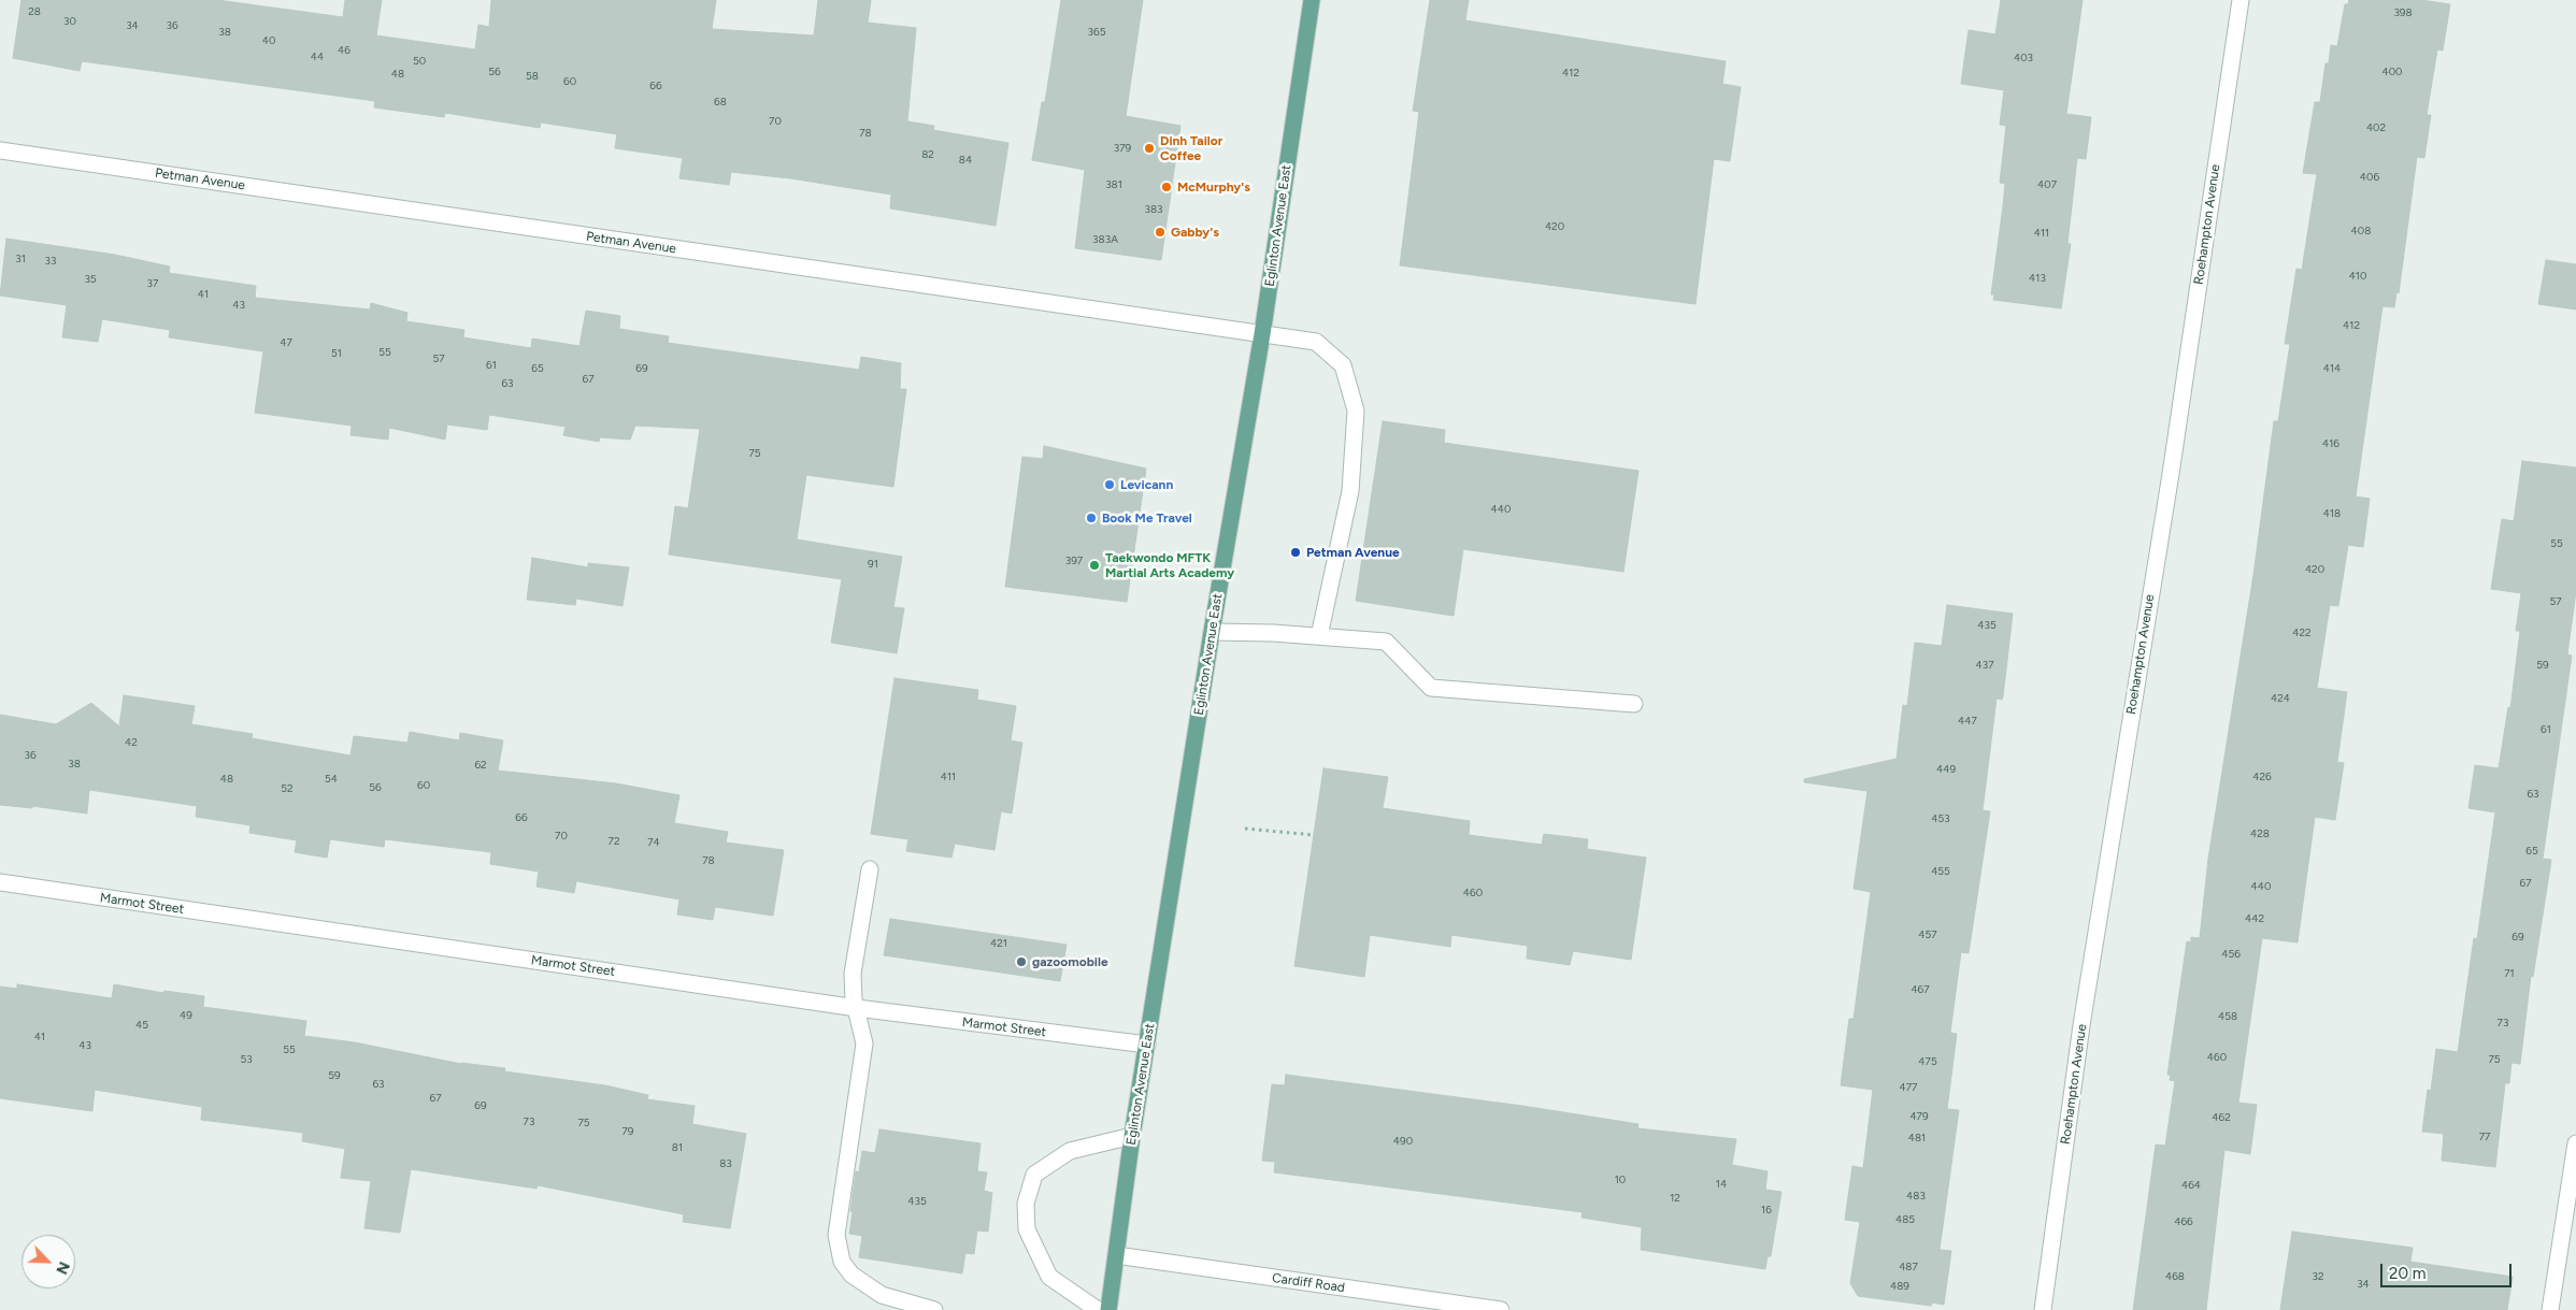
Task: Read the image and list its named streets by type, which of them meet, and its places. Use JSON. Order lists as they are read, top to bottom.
{
  "streets": {
    "main road": ["Eglinton Avenue East"],
    "street": [
      "Petman Avenue",
      "Roehampton Avenue",
      "Marmot Street",
      "Cardiff Road"
    ]
  },
  "crossings": [
    ["Petman Avenue", "Eglinton Avenue East"],
    ["Eglinton Avenue East", "Marmot Street"],
    ["Eglinton Avenue East", "Cardiff Road"]
  ],
  "places": [
    "Dinh Tailor Coffee",
    "McMurphy's",
    "Gabby's",
    "Levicann",
    "Book Me Travel",
    "Petman Avenue",
    "Taekwondo MFTK Martial Arts Academy",
    "gazoomobile"
  ],
  "house_numbers": [
    "28",
    "398",
    "30",
    "34",
    "36",
    "38",
    "365",
    "40",
    "46",
    "44",
    "403",
    "50",
    "56",
    "400",
    "412",
    "48",
    "58",
    "60",
    "66",
    "68",
    "70",
    "402",
    "78",
    "379",
    "82",
    "84",
    "406",
    "381",
    "407",
    "383",
    "420",
    "408",
    "411",
    "383A",
    "31",
    "33",
    "410",
    "413",
    "35",
    "37",
    "41",
    "43",
    "412",
    "47",
    "55",
    "51",
    "57",
    "61",
    "65",
    "69",
    "414",
    "67",
    "63",
    "416",
    "75",
    "440",
    "418",
    "55",
    "397",
    "91",
    "420",
    "57",
    "435",
    "422",
    "437",
    "59",
    "424",
    "447",
    "61",
    "42",
    "36",
    "38",
    "62",
    "449",
    "411",
    "426",
    "48",
    "54",
    "60",
    "56",
    "52",
    "63",
    "66",
    "453",
    "428",
    "70",
    "72",
    "74",
    "65",
    "78",
    "455",
    "67",
    "440",
    "460",
    "442",
    "457",
    "69",
    "421",
    "456",
    "71",
    "467",
    "49",
    "458",
    "73",
    "45",
    "41",
    "43",
    "55",
    "460",
    "53",
    "75",
    "475",
    "59",
    "63",
    "477",
    "67",
    "69",
    "479",
    "462",
    "73",
    "75",
    "79",
    "77",
    "481",
    "490",
    "81",
    "83",
    "10",
    "14",
    "464",
    "483",
    "12",
    "435",
    "16",
    "485",
    "466",
    "487",
    "468",
    "32",
    "34",
    "489"
  ],
  "scale_bar": "20 m",
  "north": "bottom right"
}
